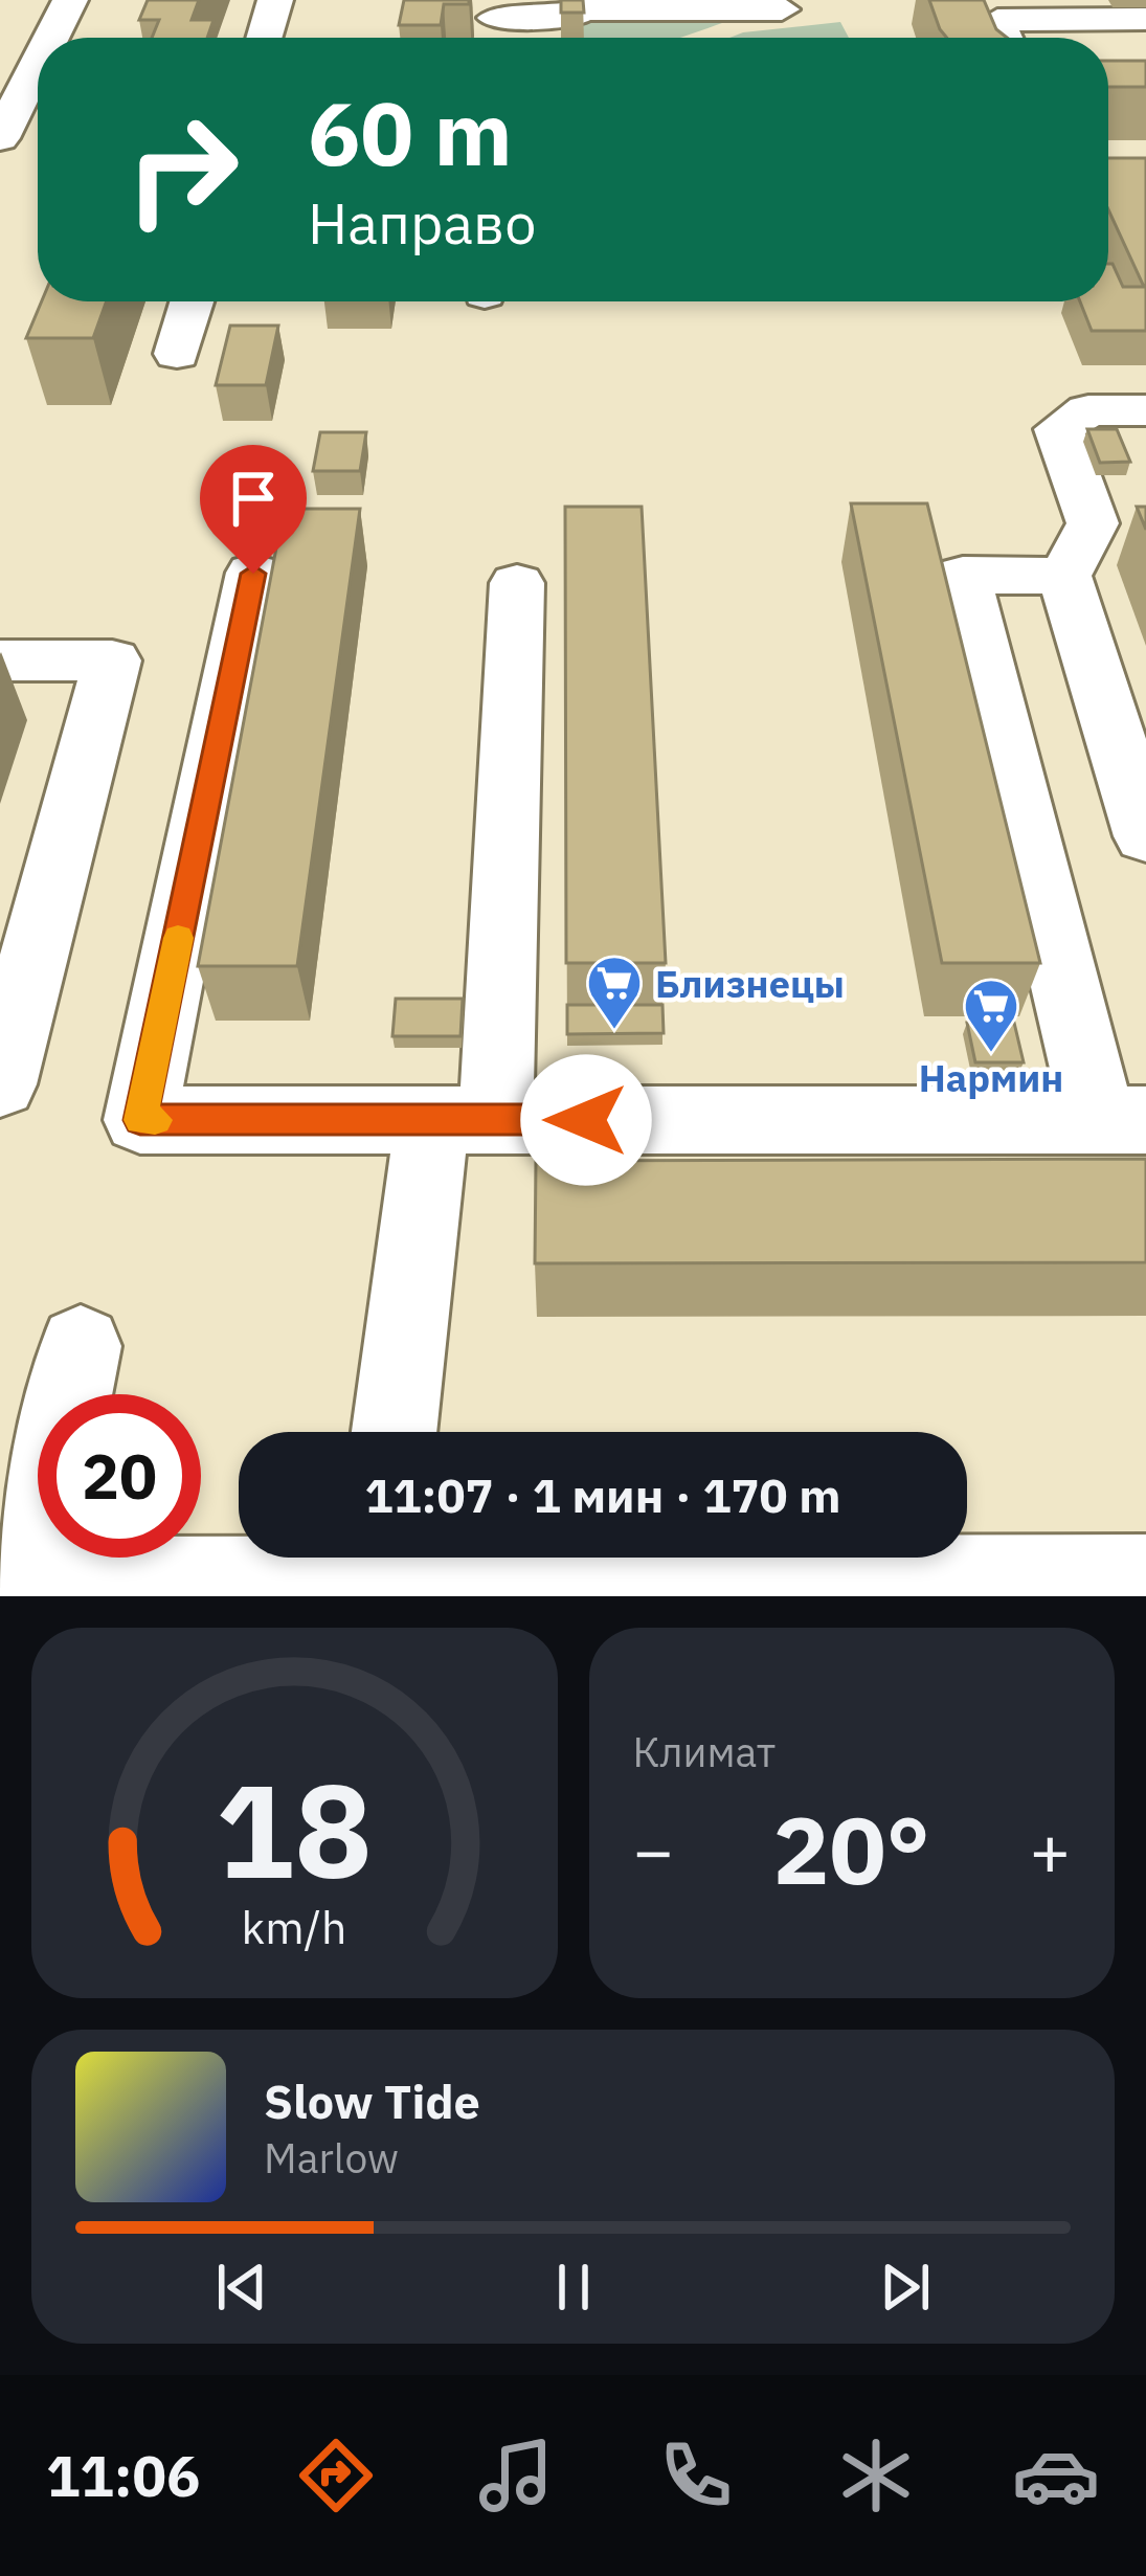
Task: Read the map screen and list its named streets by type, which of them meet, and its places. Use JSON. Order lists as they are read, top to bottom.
{
  "places": {
    "supermarket": ["Близнецы", "Нармин"]
  },
  "page": {
    "turn": ["60 m", "Направо"],
    "limit": "20",
    "trip": "11:07 · 1 мин · 170 m",
    "tile": "Климат",
    "heat": ["−", "20°", "+"],
    "song": ["Slow Tide", "Marlow"],
    "tabs": "11:06",
    "gauge": ["18", "km/h"]
  }
}
